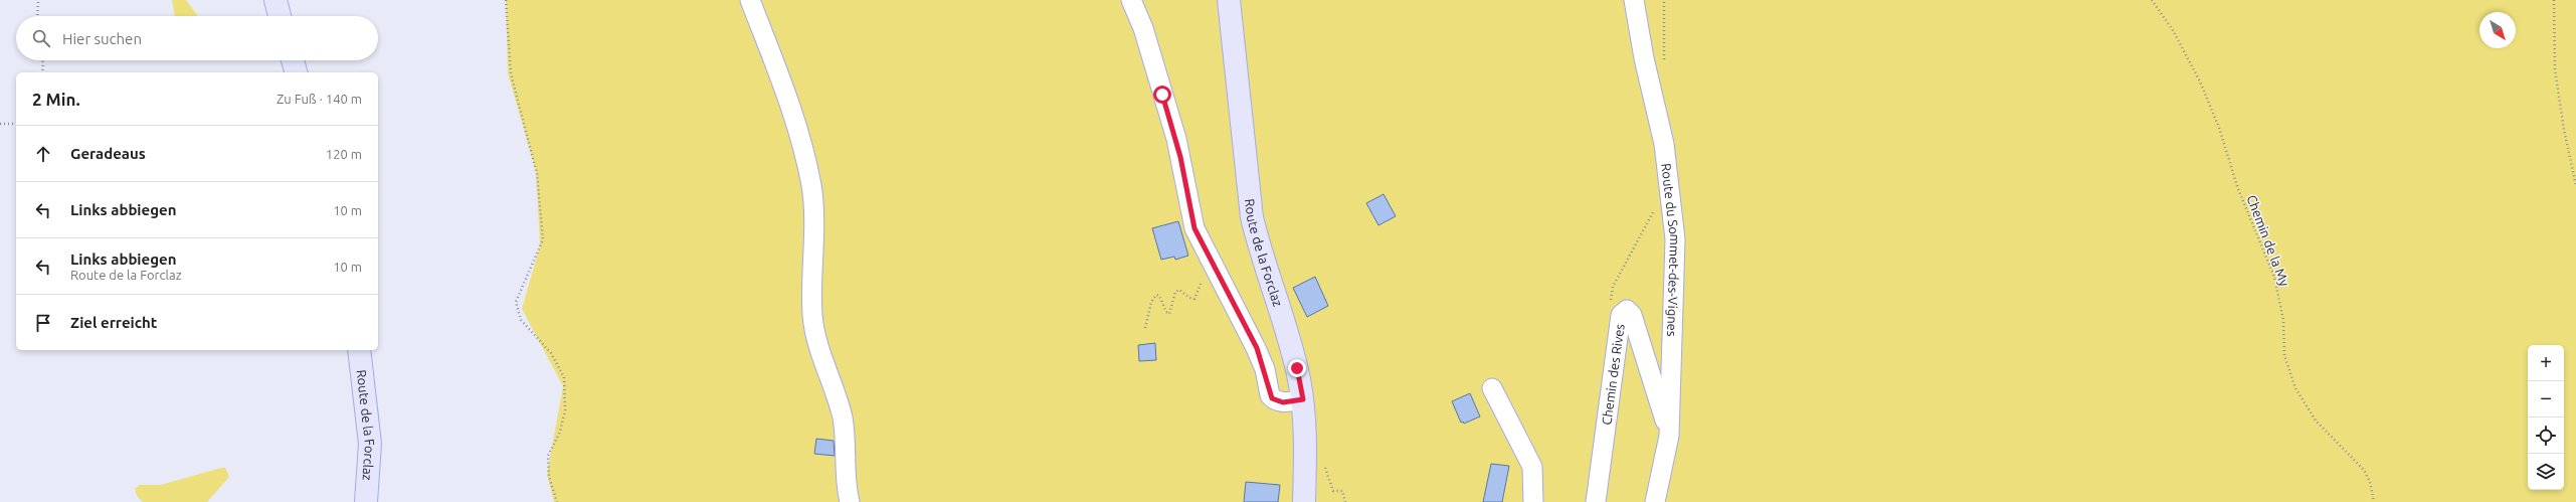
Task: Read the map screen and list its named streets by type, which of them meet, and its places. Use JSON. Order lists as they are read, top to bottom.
{
  "streets": {
    "main road": ["Route de la Forclaz"],
    "street": ["Route du Sommet-des-Vignes", "Chemin des Rives"],
    "path": ["Chemin de la My"]
  },
  "crossings": [
    ["Route du Sommet-des-Vignes", "Chemin des Rives"]
  ],
  "north": "bottom right",
  "page": {
    "search": "Hier suchen",
    "heading": ["2 Min.", "Zu Fuß · 140 m"],
    "list": [
      ["Geradeaus", "120 m"],
      ["Links abbiegen", "10 m"],
      ["Links abbiegen", "Route de la Forclaz", "10 m"],
      "Ziel erreicht"
    ],
    "map_buttons": ["+", "−"]
  }
}
